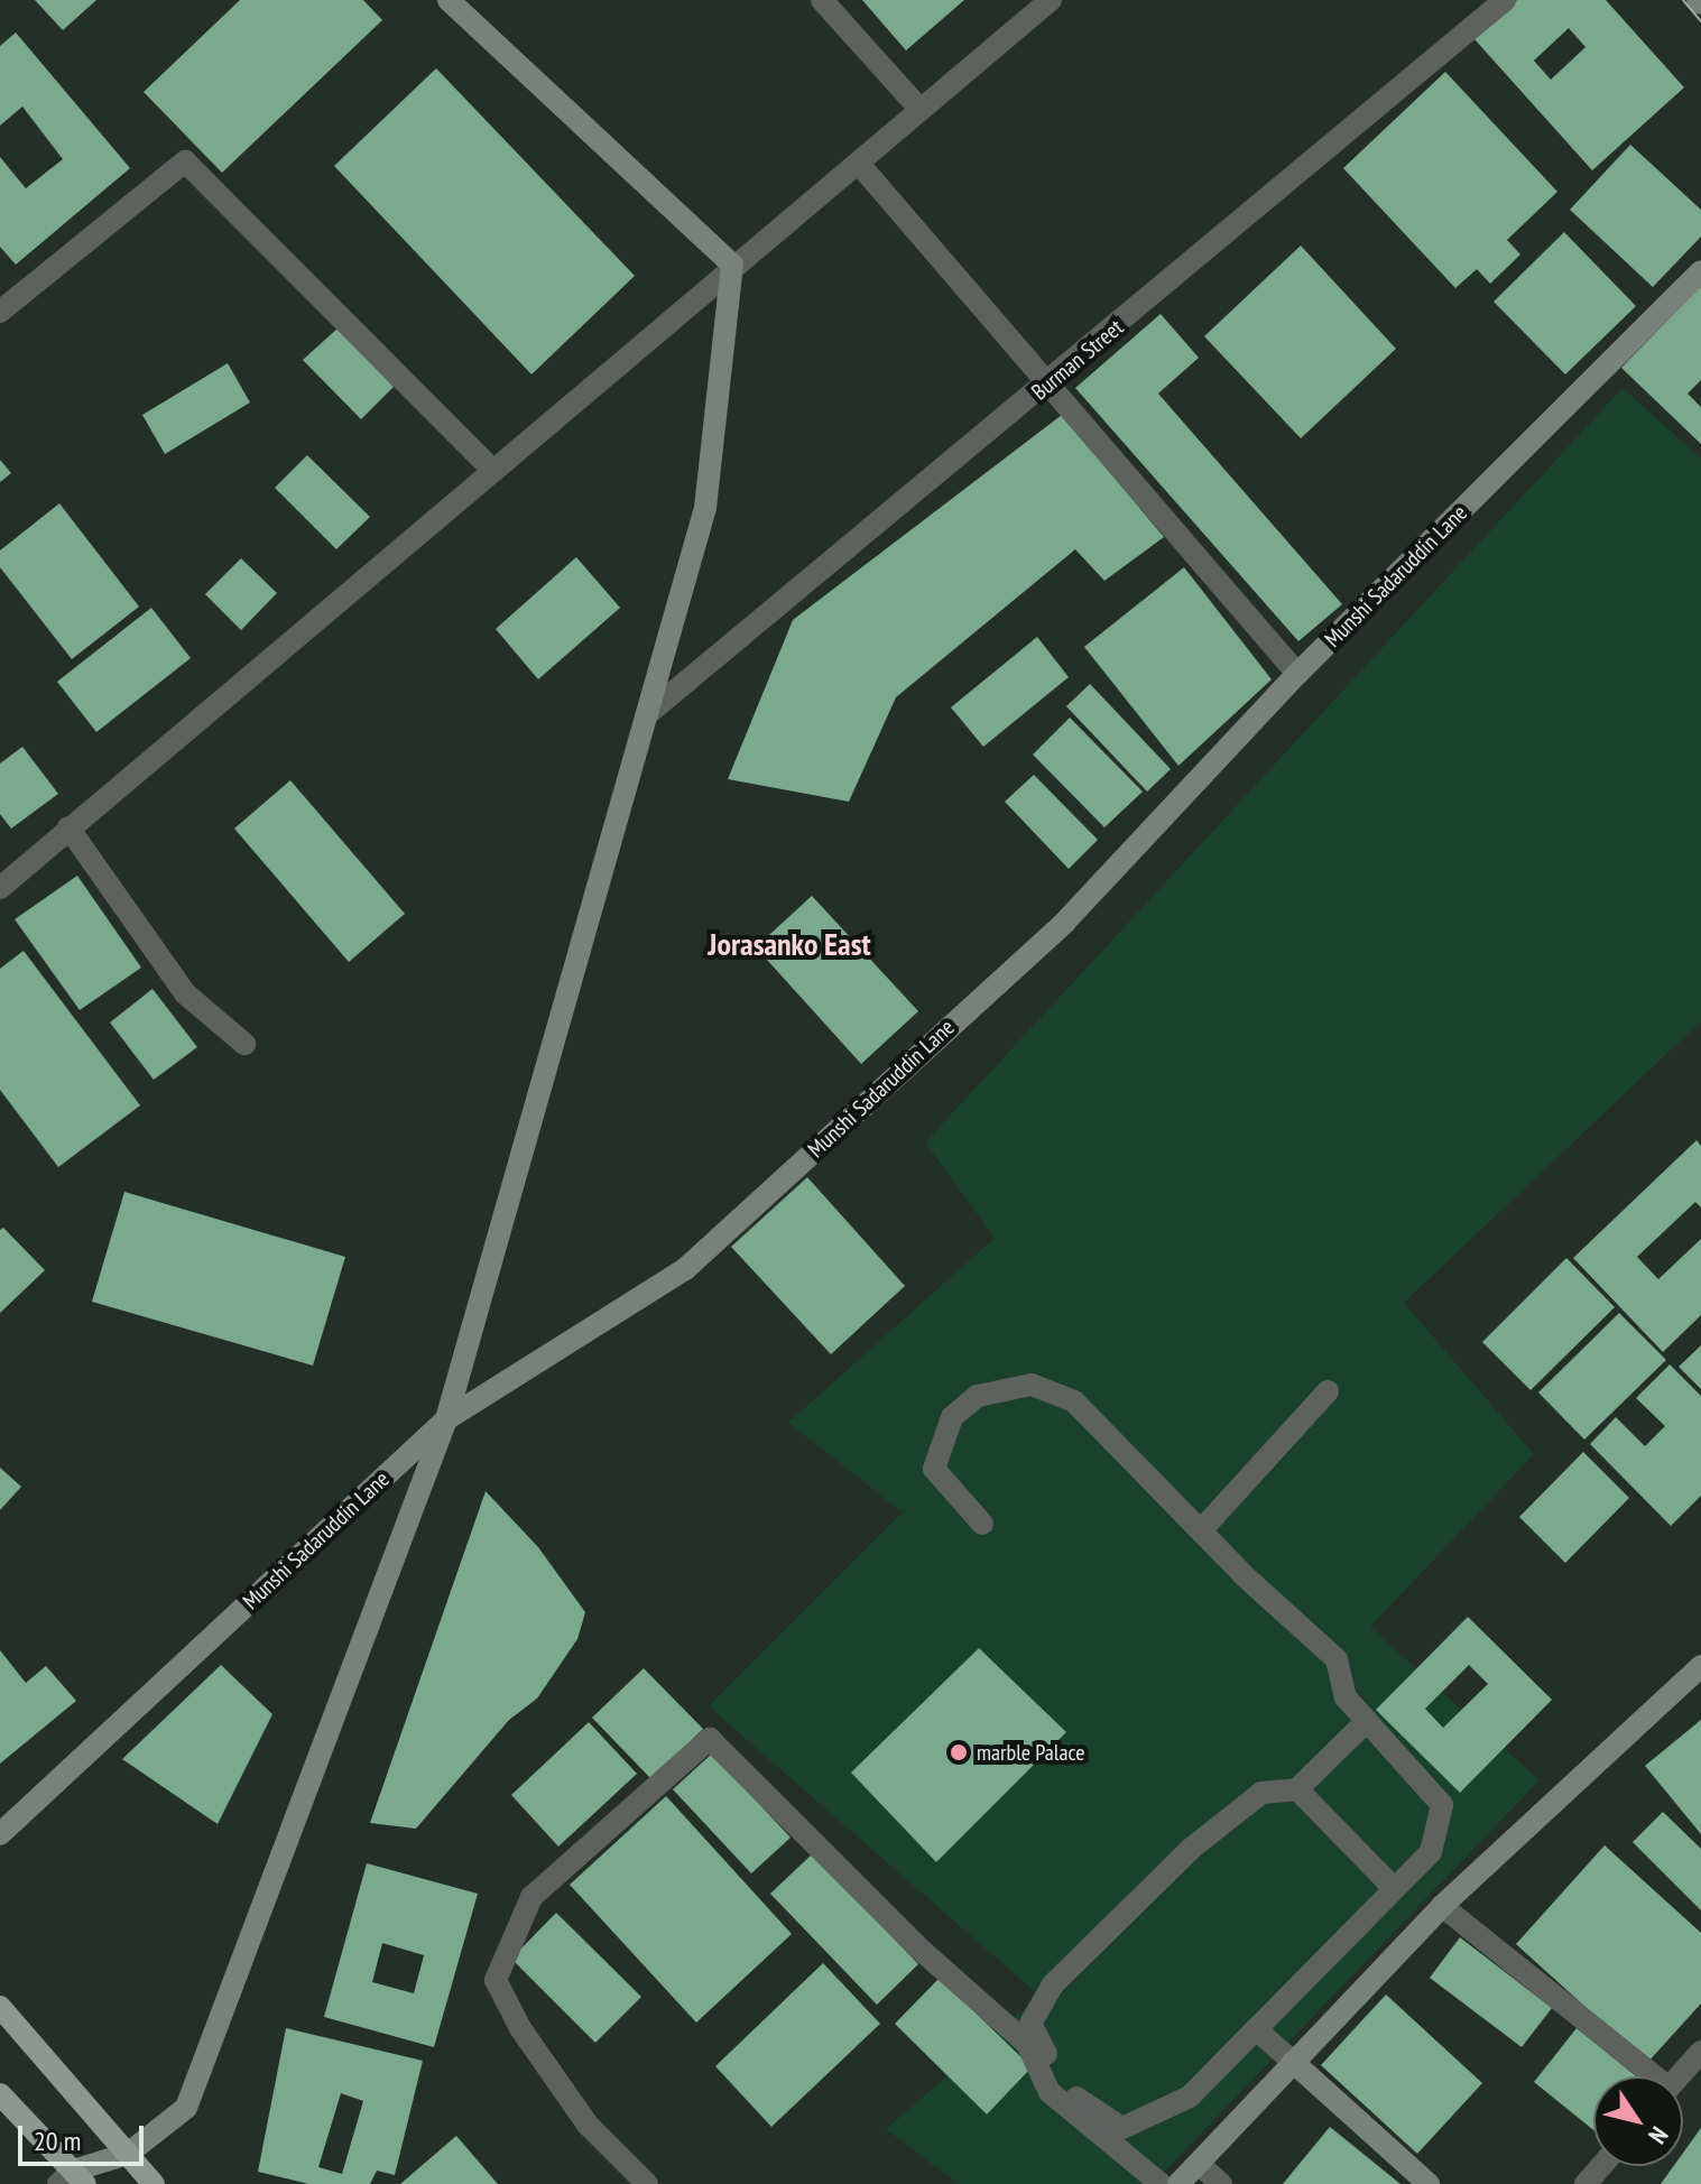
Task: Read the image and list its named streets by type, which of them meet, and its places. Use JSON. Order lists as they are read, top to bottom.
{
  "streets": {
    "street": ["Burman Street", "Munshi Sadaruddin Lane"]
  },
  "districts": ["Jorasanko East"],
  "places": ["marble Palace"],
  "scale_bar": "20 m",
  "north": "bottom right"
}
